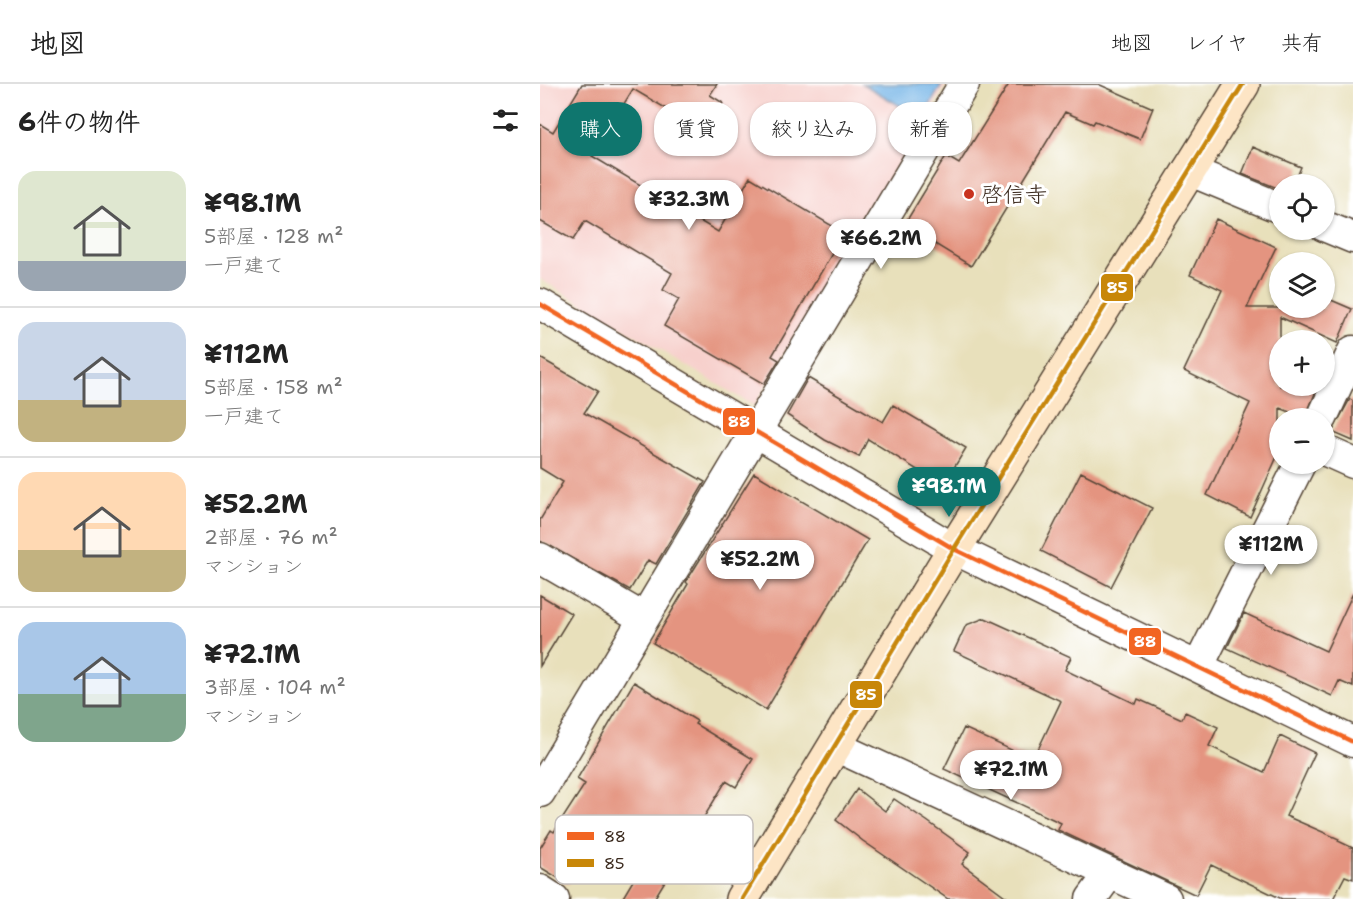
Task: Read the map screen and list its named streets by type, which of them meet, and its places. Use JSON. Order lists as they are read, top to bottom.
{
  "places": ["啓信寺"],
  "lines": ["transit line 85", "transit line 88"],
  "legend": ["88", "85"],
  "page": {
    "header": "地図",
    "nav": ["地図", "レイヤ", "共有"],
    "heading": "6件の物件",
    "chip": [
      "購入",
      "賃貸",
      "絞り込み",
      "新着"
    ],
    "list": [
      {
        "name": "¥98.1M",
        "note": "5部屋 · 128 m² · 一戸建て"
      },
      {
        "name": "¥112M",
        "note": "5部屋 · 158 m² · 一戸建て"
      },
      {
        "name": "¥52.2M",
        "note": "2部屋 · 76 m² · マンション"
      },
      {
        "name": "¥72.1M",
        "note": "3部屋 · 104 m² · マンション"
      }
    ],
    "map_buttons": ["+", "−"],
    "price": [
      "¥32.3M",
      "¥66.2M",
      "¥98.1M",
      "¥112M",
      "¥52.2M",
      "¥72.1M"
    ]
  }
}
